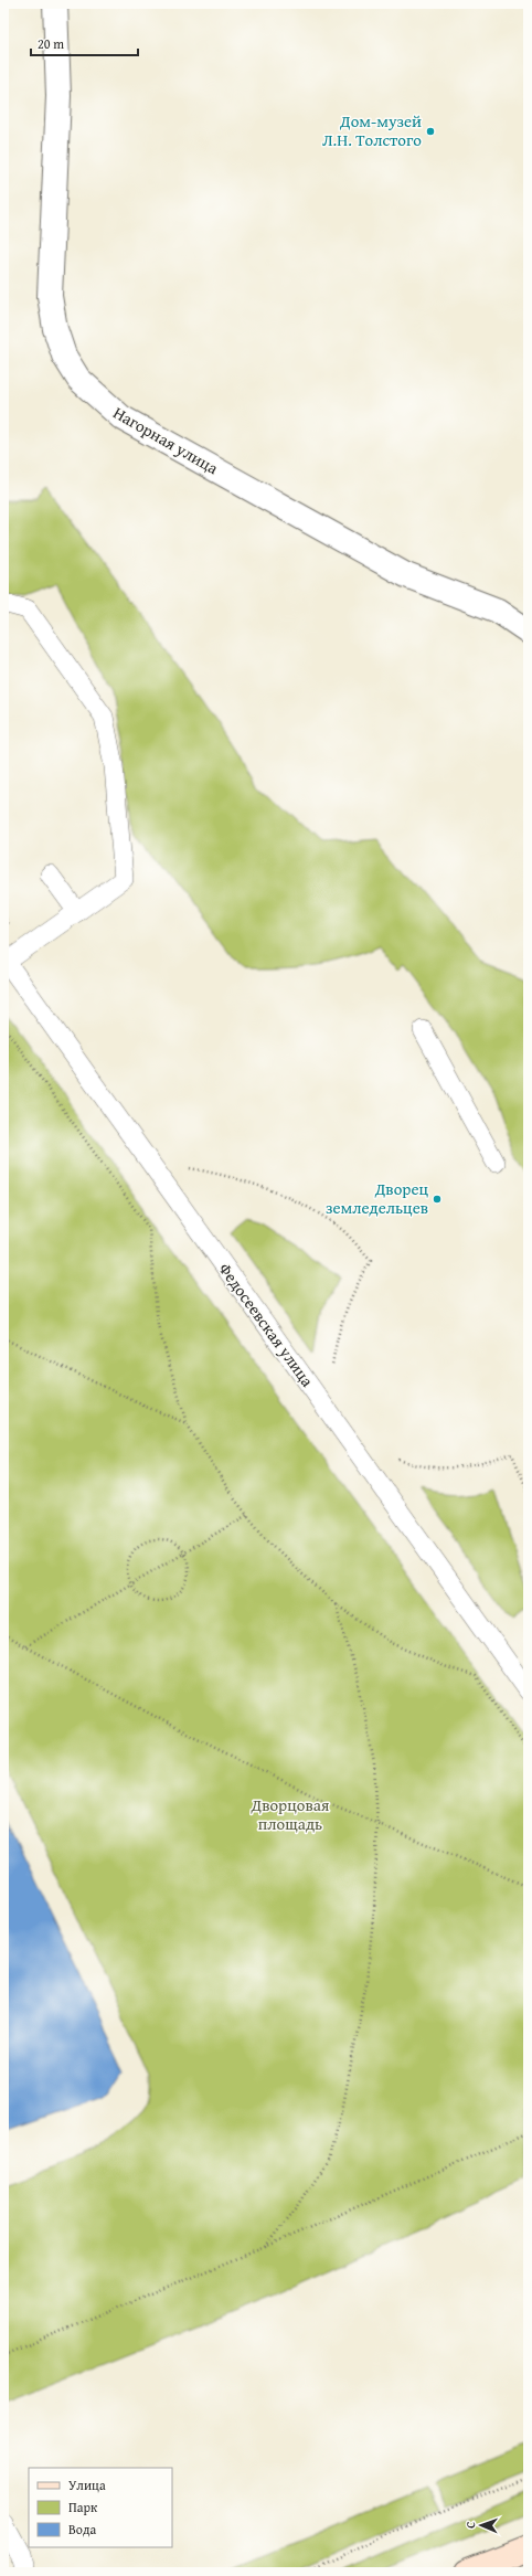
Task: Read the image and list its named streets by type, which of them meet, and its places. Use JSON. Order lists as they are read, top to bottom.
{
  "streets": {
    "street": ["Нагорная улица"],
    "lane": ["Федосеевская улица"]
  },
  "parks": ["Дворцовая площадь"],
  "places": ["Дом-музей Л.Н. Толстого", "Дворец земледельцев"],
  "legend": ["Улица", "Парк", "Вода"],
  "scale_bar": "20 m",
  "north": "left"
}
